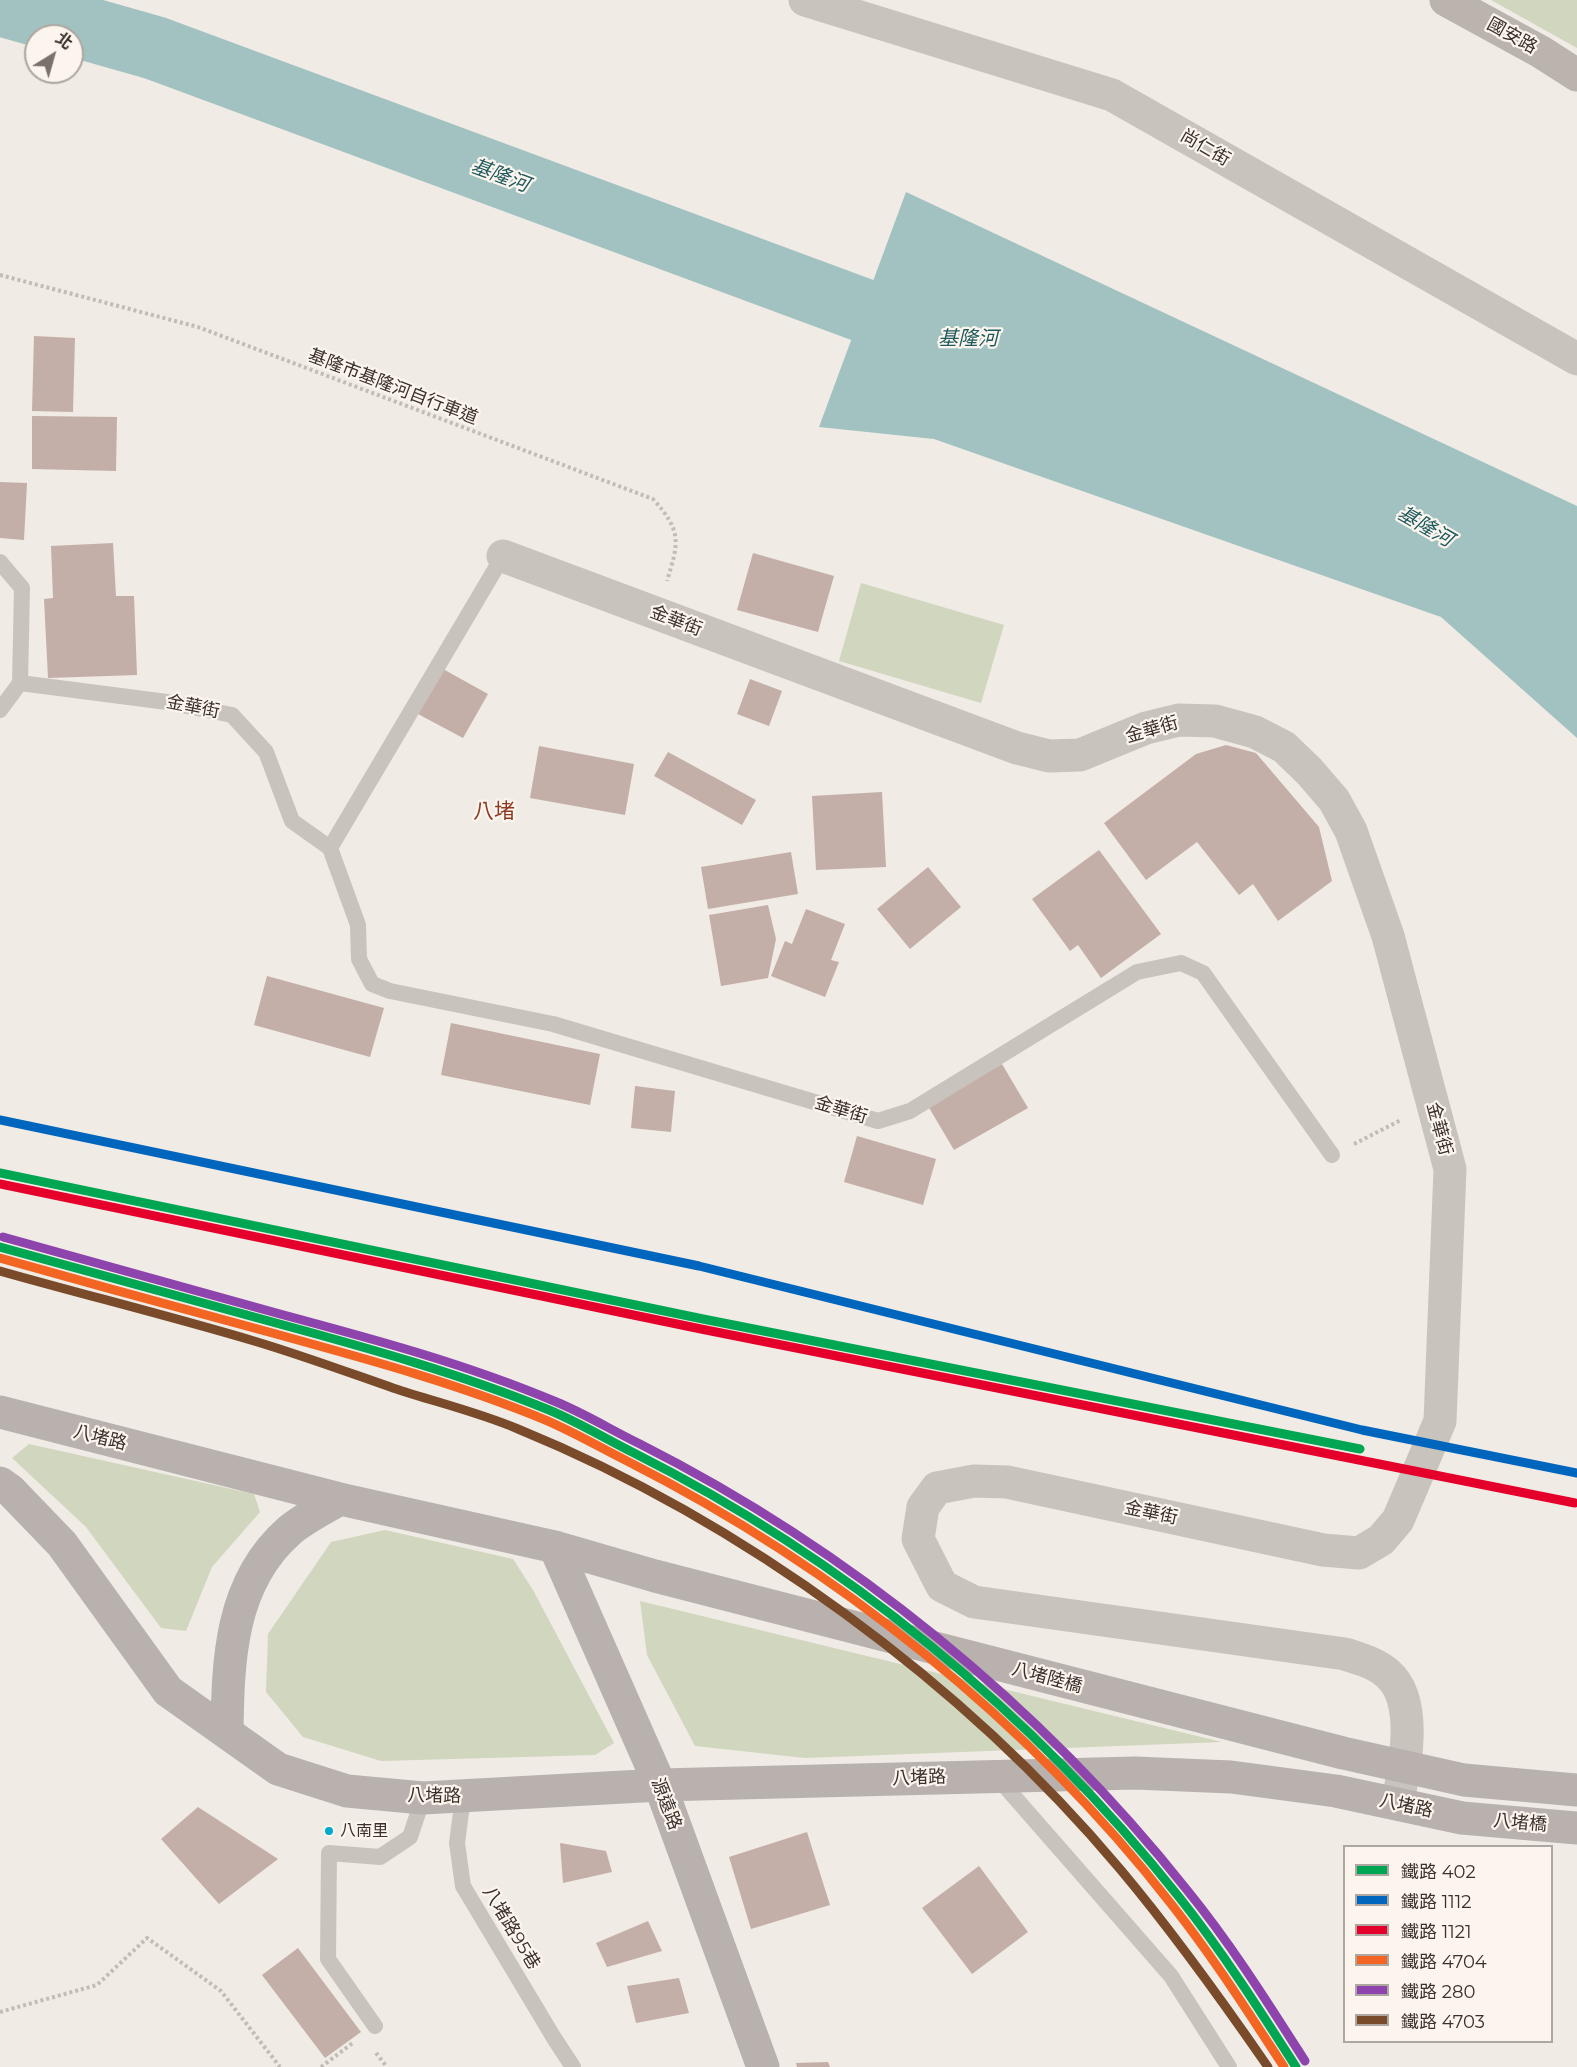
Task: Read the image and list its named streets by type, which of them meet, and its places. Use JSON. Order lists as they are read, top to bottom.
{
  "streets": {
    "main road": [
      "八堵路",
      "八堵陸橋",
      "源遠路",
      "八堵橋"
    ],
    "street": ["國安路", "尚仁街", "金華街"],
    "lane": ["八堵路95巷"],
    "path": ["基隆市基隆河自行車道"]
  },
  "crossings": [
    ["基隆市基隆河自行車道", "金華街"],
    ["金華街", "八堵路"],
    ["金華街", "八堵陸橋"],
    ["八堵路", "八堵陸橋"],
    ["八堵路", "源遠路"],
    ["八堵路", "八堵橋"],
    ["八堵路", "八堵路95巷"]
  ],
  "districts": ["八堵"],
  "water": ["基隆河"],
  "places": ["八南里"],
  "lines": [
    "rail line 1112",
    "rail line 402",
    "rail line 1121",
    "rail line 280",
    "rail line 4704",
    "rail line 4703"
  ],
  "legend": [
    "鐵路 402",
    "鐵路 1112",
    "鐵路 1121",
    "鐵路 4704",
    "鐵路 280",
    "鐵路 4703"
  ],
  "north": "top right"
}
